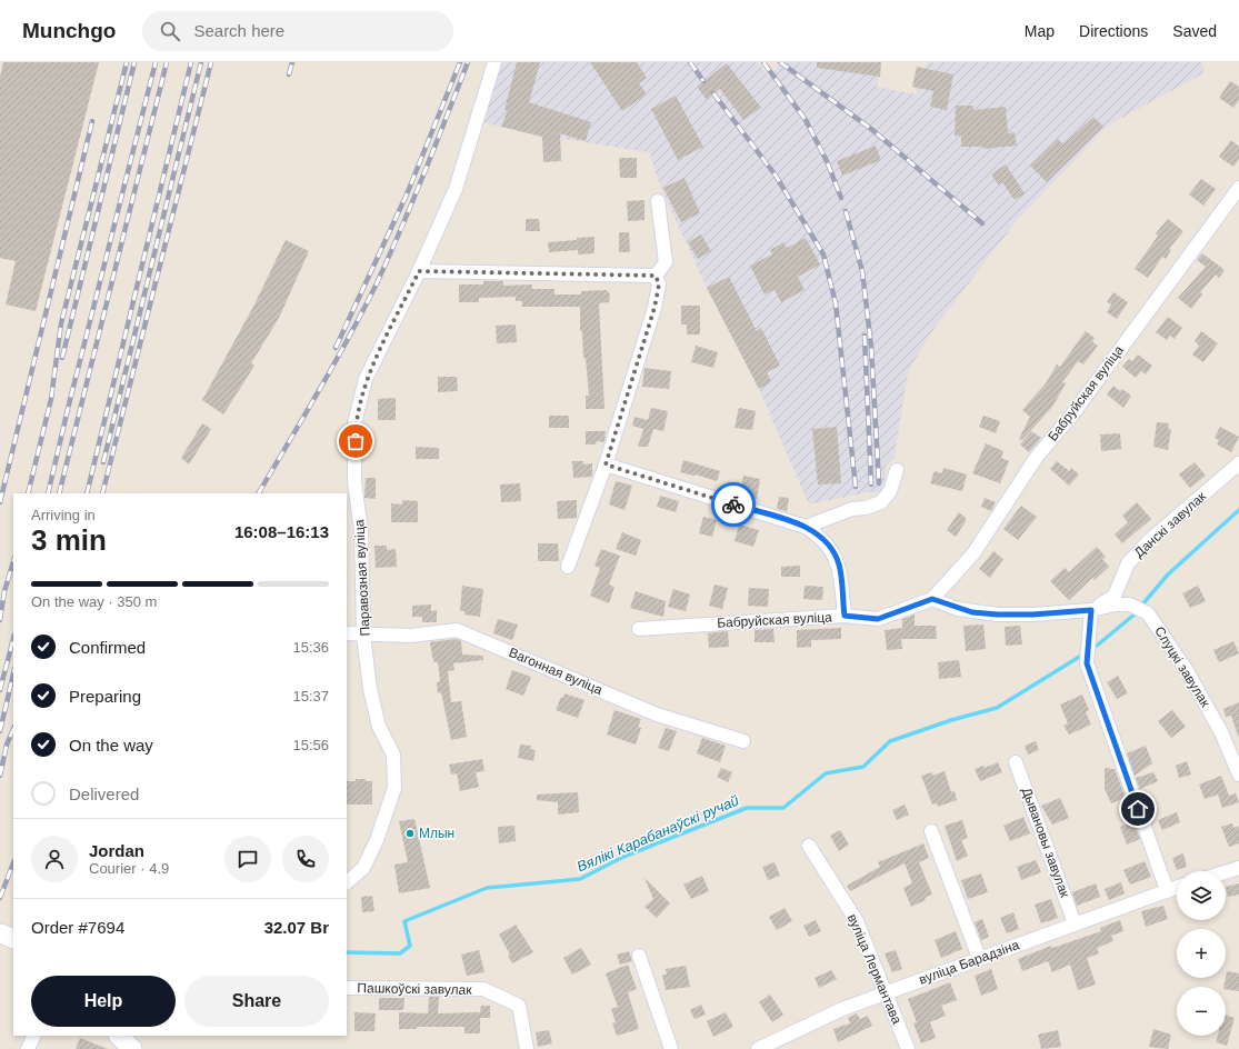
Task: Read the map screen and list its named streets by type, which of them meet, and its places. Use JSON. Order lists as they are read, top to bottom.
{
  "streets": {
    "street": [
      "Бабруйская вуліца",
      "Данскі завулак",
      "Паравозная вуліца",
      "Слуцкі завулак",
      "Вагонная вуліца",
      "Дывановы завулак",
      "вуліца Барадзіна",
      "вуліца Лермантава",
      "Пашкоўскі завулак"
    ]
  },
  "crossings": [
    ["Данскі завулак", "Слуцкі завулак"],
    ["Паравозная вуліца", "Вагонная вуліца"],
    ["Дывановы завулак", "вуліца Барадзіна"],
    ["вуліца Барадзіна", "вуліца Лермантава"]
  ],
  "water": ["Вялікі Карабанаўскі ручай"],
  "places": ["Млын"],
  "page": {
    "header": "Munchgo",
    "search": "Search here",
    "nav": ["Map", "Directions", "Saved"],
    "heading": ["3 min", "Arriving in", "16:08–16:13"],
    "panel": [
      "Jordan",
      "Courier · 4.9",
      "Order #7694",
      "32.07 Br"
    ],
    "bar": "On the way · 350 m",
    "list": [
      ["Confirmed", "15:36"],
      ["Preparing", "15:37"],
      ["On the way", "15:56"],
      "Delivered"
    ],
    "map_buttons": ["+", "−"],
    "buttons": ["Help", "Share"]
  }
}
